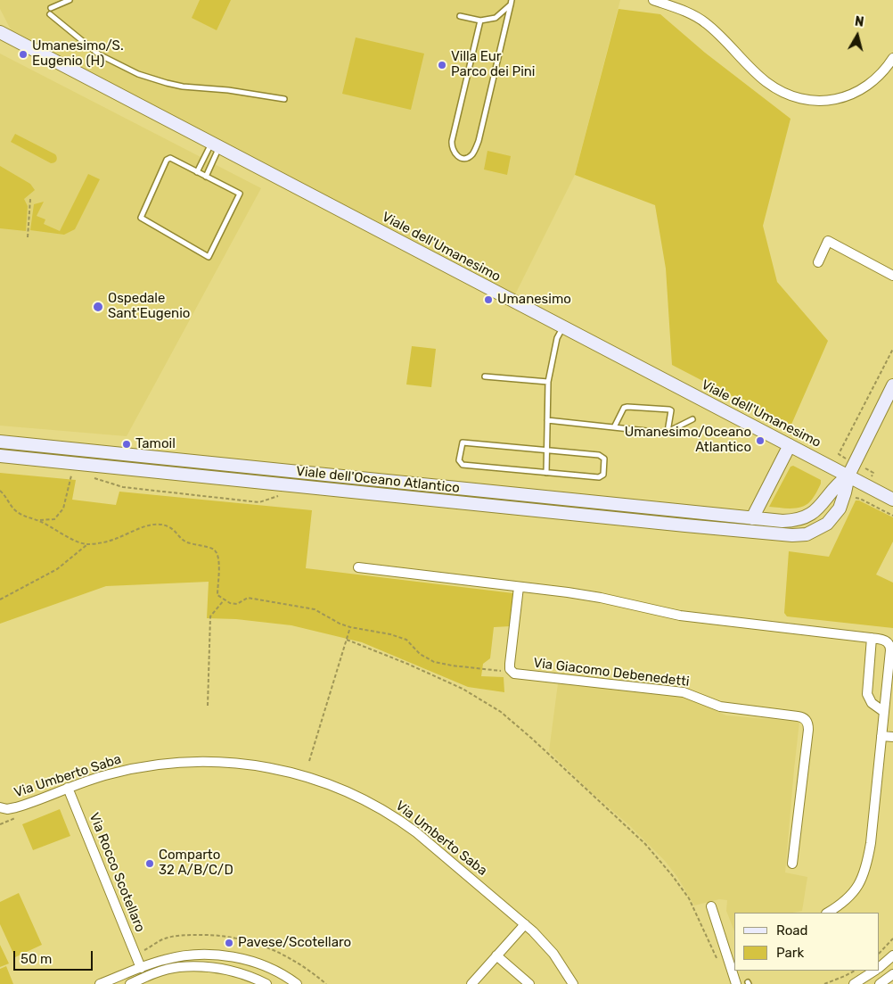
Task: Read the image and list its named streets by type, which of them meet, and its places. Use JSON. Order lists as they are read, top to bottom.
{
  "streets": {
    "main road": ["Viale dell'Umanesimo", "Viale dell'Oceano Atlantico"],
    "street": ["Via Giacomo Debenedetti", "Via Umberto Saba", "Via Rocco Scotellaro"]
  },
  "crossings": [
    ["Viale dell'Umanesimo", "Viale dell'Oceano Atlantico"],
    ["Via Umberto Saba", "Via Rocco Scotellaro"]
  ],
  "places": [
    "Umanesimo/S. Eugenio (H)",
    "Villa Eur Parco dei Pini",
    "Umanesimo",
    "Ospedale Sant'Eugenio",
    "Umanesimo/Oceano Atlantico",
    "Tamoil",
    "Comparto 32 A/B/C/D",
    "Pavese/Scotellaro"
  ],
  "legend": ["Road", "Park"],
  "scale_bar": "50 m",
  "north": "top"
}
